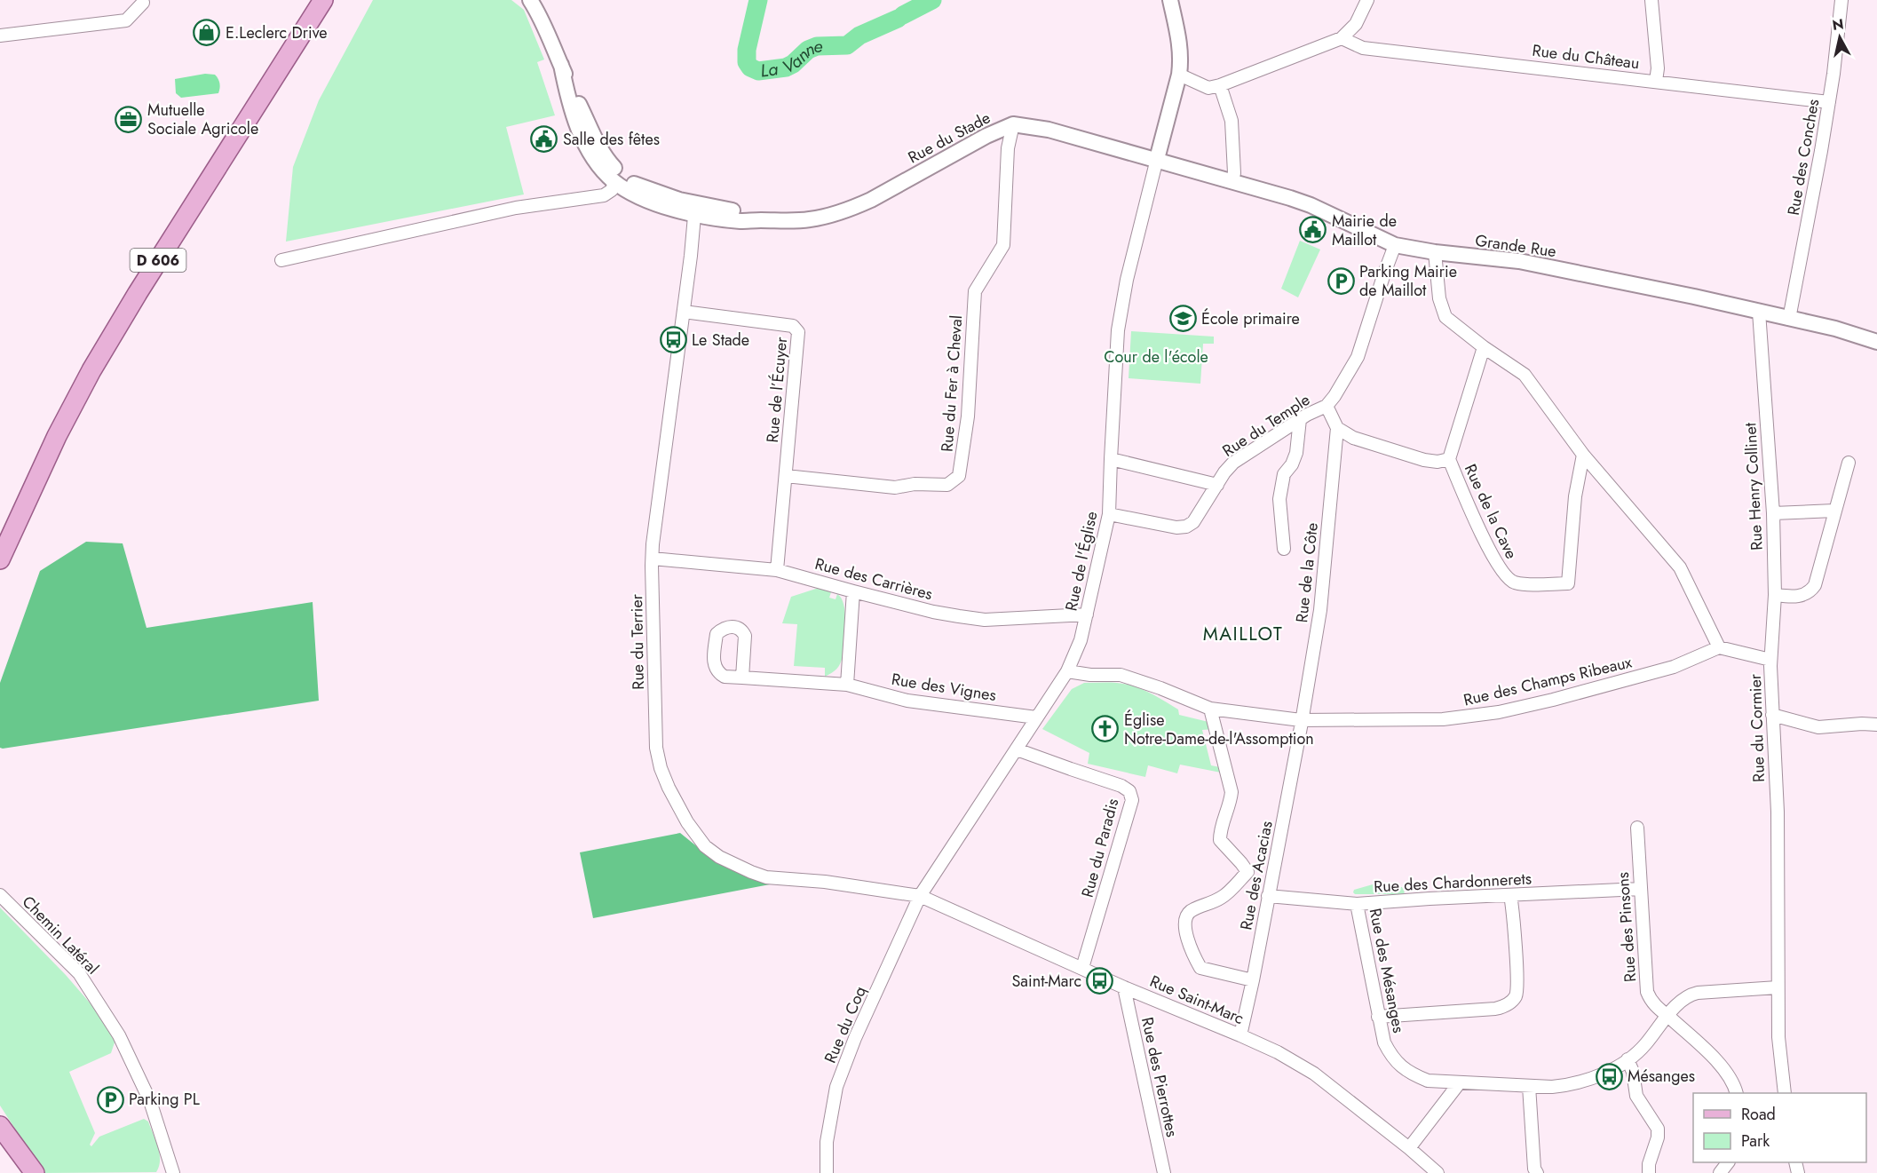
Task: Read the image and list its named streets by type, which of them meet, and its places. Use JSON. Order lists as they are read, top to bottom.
{
  "streets": {
    "main road": ["D 606"],
    "street": [
      "Rue du Château",
      "Rue du Stade",
      "Rue des Conches",
      "Grande Rue",
      "Rue du Fer à Cheval",
      "Rue de l’Écuyer",
      "Rue du Temple",
      "Rue Henry Collinet",
      "Rue de la Cave",
      "Rue de l'Église",
      "Rue de la Côte",
      "Rue des Carrières",
      "Rue du Terrier",
      "Rue des Champs Ribeaux",
      "Rue des Vignes",
      "Rue du Cormier",
      "Rue du Paradis",
      "Rue des Acacias",
      "Rue des Chardonnerets",
      "Rue des Pinsons",
      "Chemin Latéral",
      "Rue des Mésanges",
      "Rue Saint-Marc",
      "Rue du Coq",
      "Rue des Pierrottes"
    ]
  },
  "crossings": [
    ["Rue du Château", "Rue des Conches"],
    ["Rue du Stade", "Grande Rue"],
    ["Rue du Stade", "Rue du Fer à Cheval"],
    ["Rue du Stade", "Rue de l'Église"],
    ["Rue du Stade", "Rue du Terrier"],
    ["Rue des Conches", "Grande Rue"],
    ["Grande Rue", "Rue du Temple"],
    ["Grande Rue", "Rue Henry Collinet"],
    ["Grande Rue", "Rue de l'Église"],
    ["Rue du Fer à Cheval", "Rue de l’Écuyer"],
    ["Rue de l’Écuyer", "Rue des Carrières"],
    ["Rue de l’Écuyer", "Rue du Terrier"],
    ["Rue du Temple", "Rue de l'Église"],
    ["Rue Henry Collinet", "Rue du Cormier"],
    ["Rue de l'Église", "Rue des Carrières"],
    ["Rue de l'Église", "Rue du Terrier"],
    ["Rue de l'Église", "Rue des Champs Ribeaux"],
    ["Rue de l'Église", "Rue des Vignes"],
    ["Rue de l'Église", "Rue du Paradis"],
    ["Rue de l'Église", "Rue Saint-Marc"],
    ["Rue de l'Église", "Rue du Coq"],
    ["Rue de la Côte", "Rue des Champs Ribeaux"],
    ["Rue de la Côte", "Rue des Acacias"],
    ["Rue des Carrières", "Rue du Terrier"],
    ["Rue du Terrier", "Rue Saint-Marc"],
    ["Rue du Terrier", "Rue du Coq"],
    ["Rue des Champs Ribeaux", "Rue du Cormier"],
    ["Rue des Champs Ribeaux", "Rue des Acacias"],
    ["Rue du Cormier", "Rue des Mésanges"],
    ["Rue du Paradis", "Rue Saint-Marc"],
    ["Rue des Acacias", "Rue des Chardonnerets"],
    ["Rue des Acacias", "Rue Saint-Marc"],
    ["Rue des Chardonnerets", "Rue des Pinsons"],
    ["Rue des Chardonnerets", "Rue des Mésanges"],
    ["Rue des Pinsons", "Rue des Mésanges"],
    ["Rue Saint-Marc", "Rue du Coq"],
    ["Rue Saint-Marc", "Rue des Pierrottes"]
  ],
  "districts": ["MAILLOT"],
  "water": ["La Vanne"],
  "parks": ["Cour de l'école"],
  "places": {
    "shop": ["E.Leclerc Drive"],
    "office": ["Mutuelle Sociale Agricole"],
    "public building": ["Salle des fêtes", "Mairie de Maillot"],
    "parking": ["Parking Mairie de Maillot", "Parking PL"],
    "school or university": ["École primaire"],
    "bus stop": ["Le Stade", "Saint-Marc", "Mésanges"],
    "church": ["Église Notre-Dame-de-l'Assomption"]
  },
  "legend": ["Road", "Park"],
  "north": "top"
}
